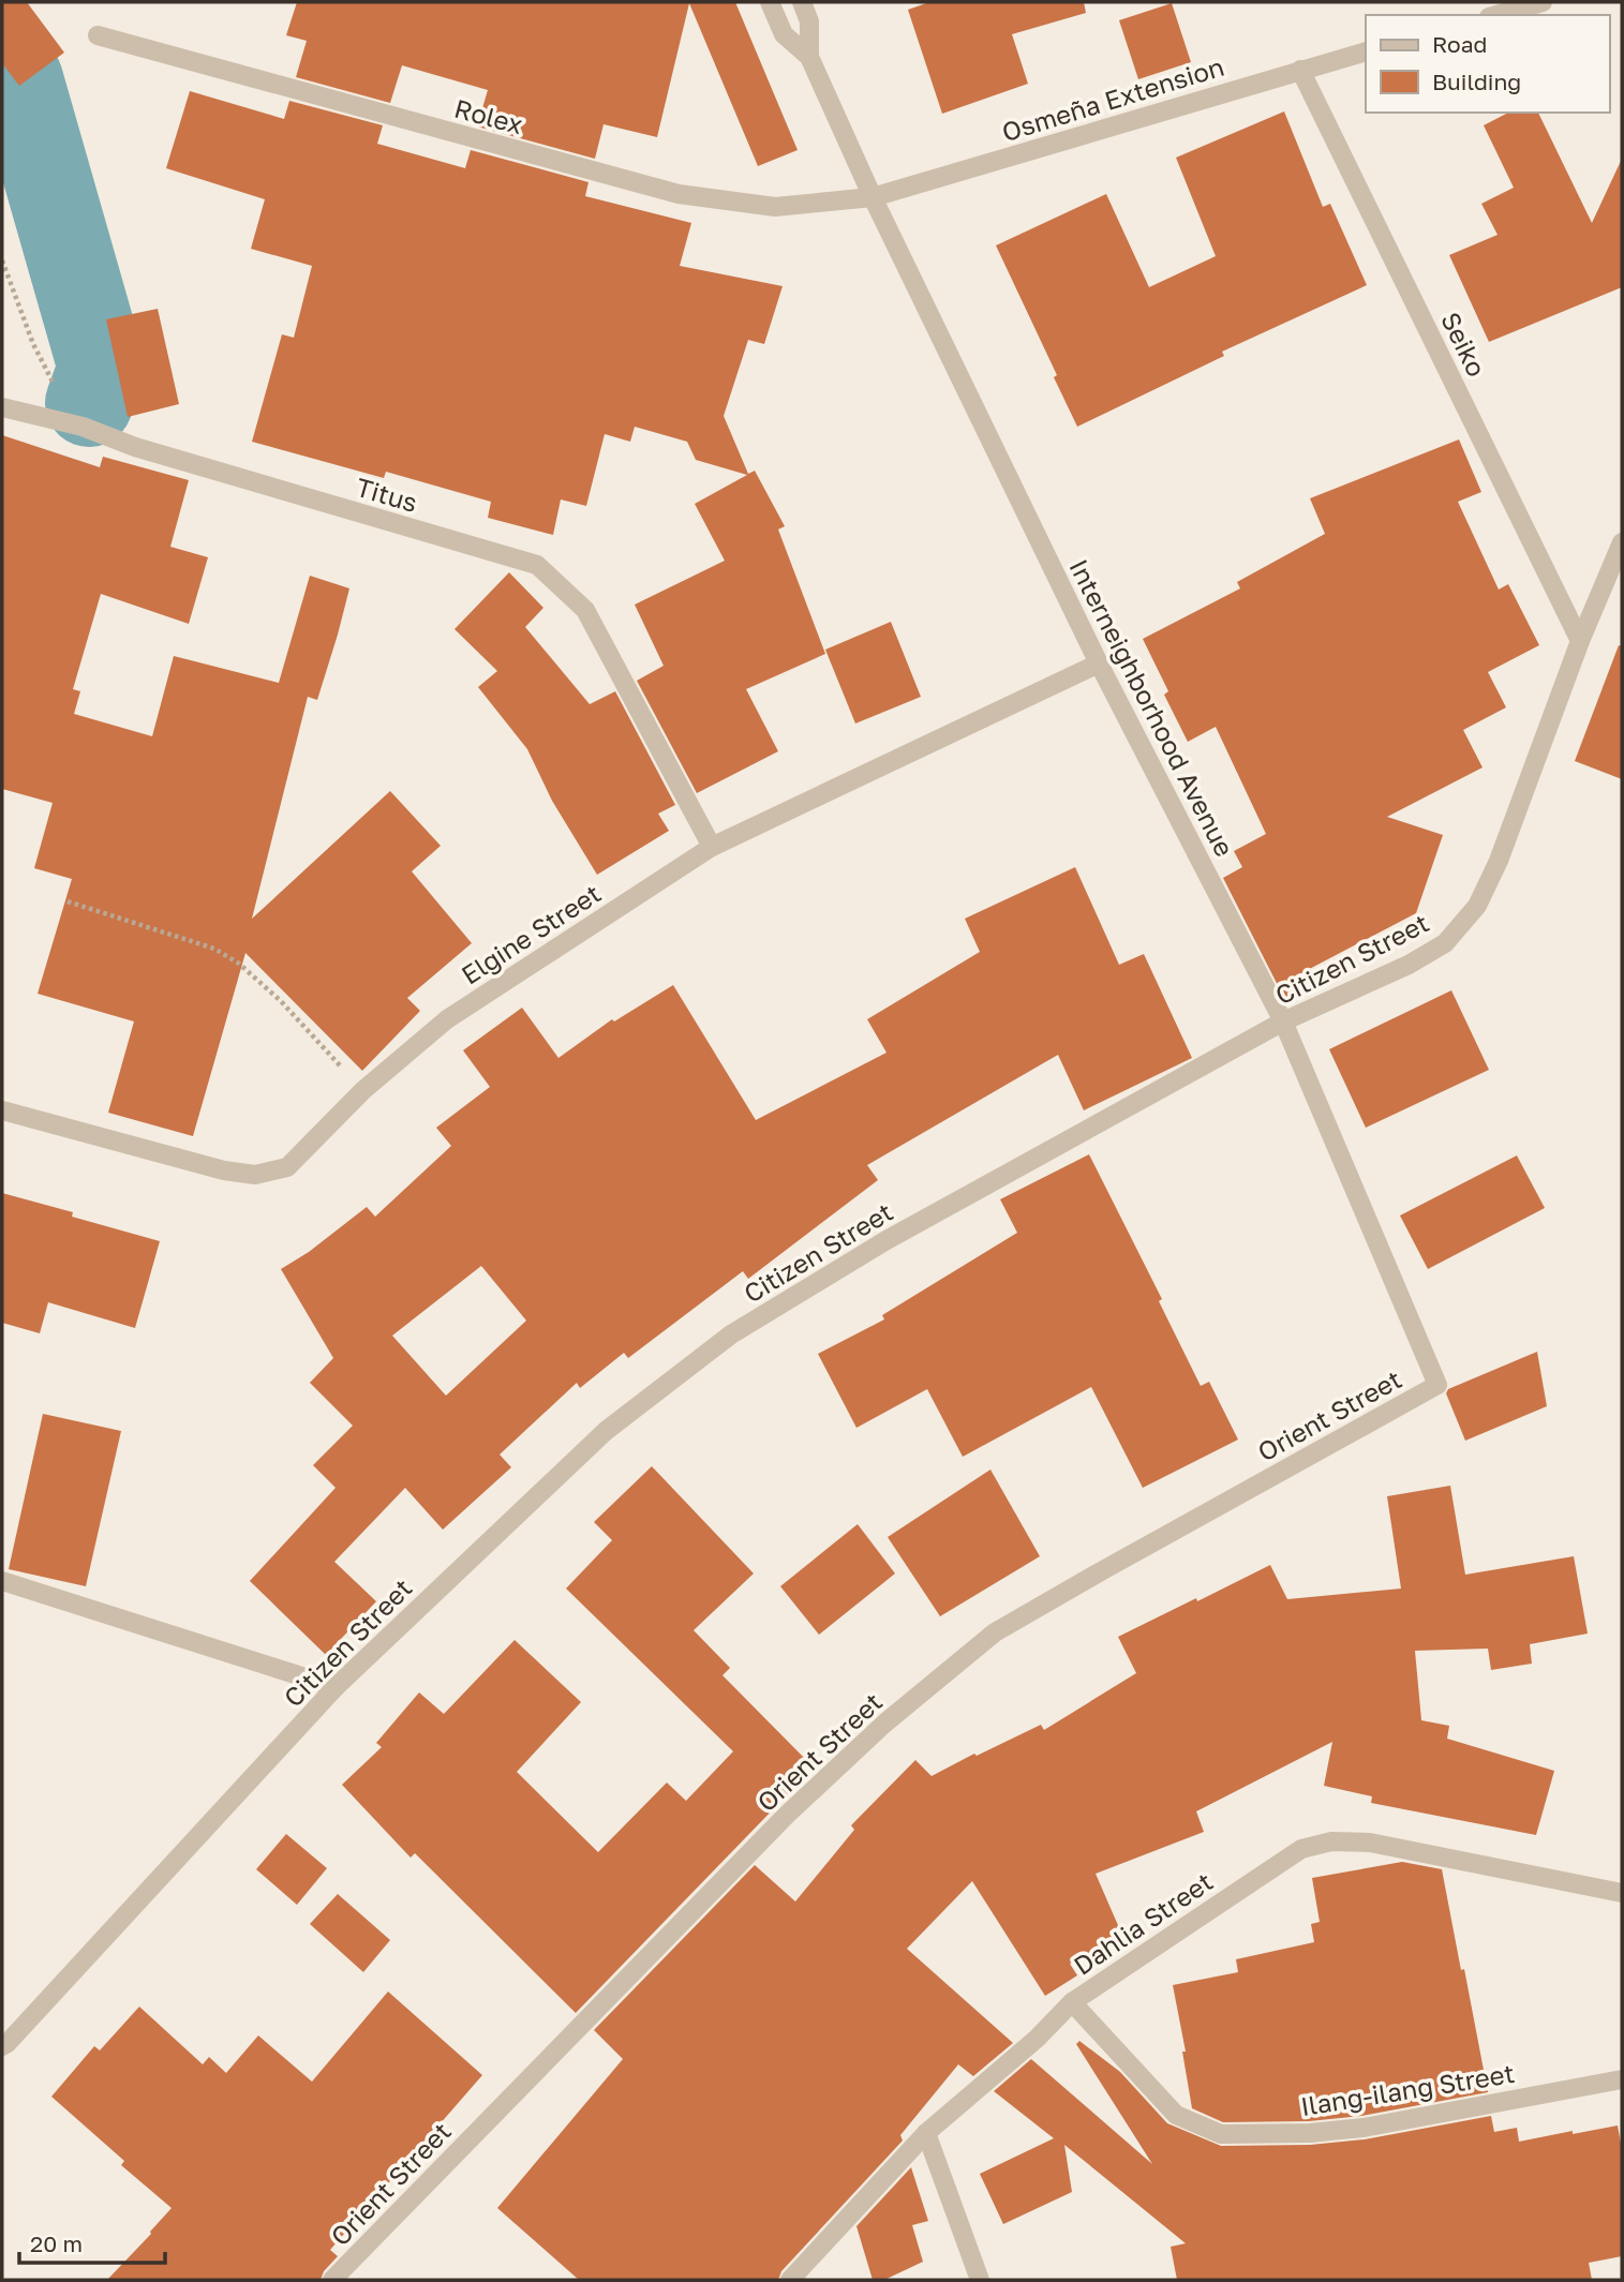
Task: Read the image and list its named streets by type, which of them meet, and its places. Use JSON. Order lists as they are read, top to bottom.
{
  "streets": {
    "street": [
      "Osmeña Extension",
      "Rolex",
      "Seiko",
      "Titus",
      "Interneighborhood Avenue",
      "Elgine Street",
      "Citizen Street",
      "Orient Street",
      "Dahlia Street",
      "Ilang-ilang Street"
    ]
  },
  "crossings": [
    ["Osmeña Extension", "Rolex"],
    ["Osmeña Extension", "Seiko"],
    ["Osmeña Extension", "Interneighborhood Avenue"],
    ["Rolex", "Interneighborhood Avenue"],
    ["Seiko", "Citizen Street"],
    ["Titus", "Elgine Street"],
    ["Interneighborhood Avenue", "Elgine Street"],
    ["Interneighborhood Avenue", "Citizen Street"],
    ["Interneighborhood Avenue", "Orient Street"],
    ["Dahlia Street", "Ilang-ilang Street"]
  ],
  "legend": ["Road", "Building"],
  "scale_bar": "20 m"
}
